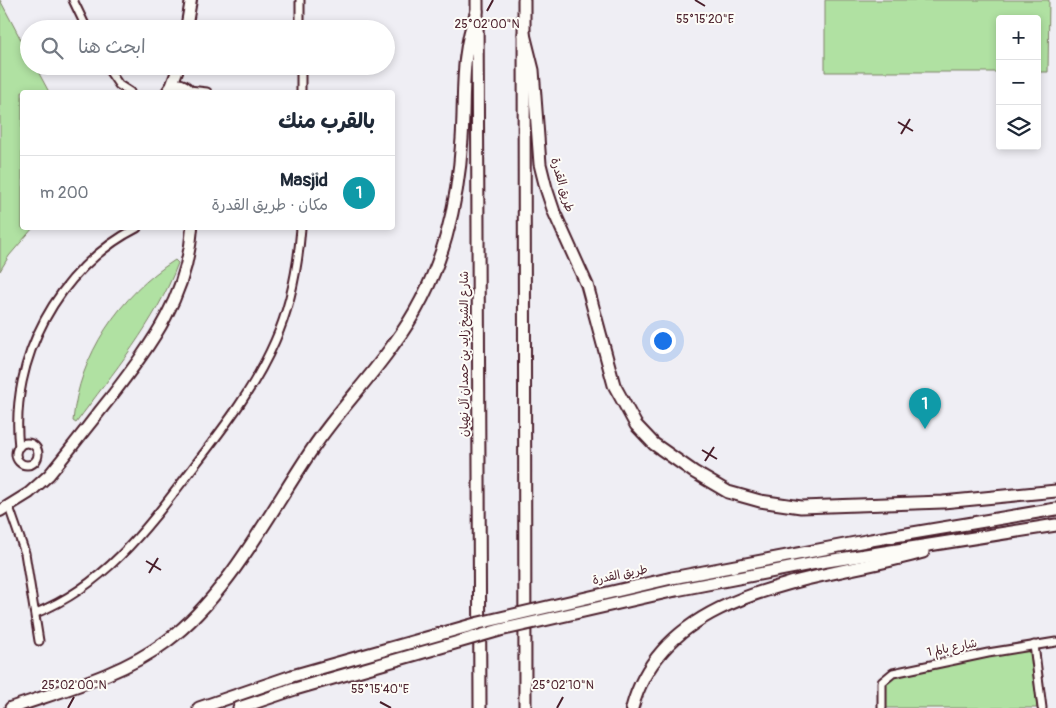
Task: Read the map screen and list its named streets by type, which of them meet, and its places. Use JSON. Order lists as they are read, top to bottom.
{
  "streets": {
    "main road": ["طريق القدرة", "شارع الشيخ زايد بن حمدان آل نهيان"],
    "street": ["شارع بالم 1"]
  },
  "page": {
    "map_buttons": ["+", "−"],
    "search": "ابحث هنا",
    "heading": "بالقرب منك",
    "list": [
      {
        "mark": "1",
        "name": "Masjid",
        "note": "مكان · طريق القدرة",
        "value": "200 m"
      }
    ],
    "pins": "1"
  },
  "coordinates": [
    "55°15'20\"E",
    "25°02'00\"N",
    "25°02'10\"N",
    "55°15'40\"E"
  ]
}
